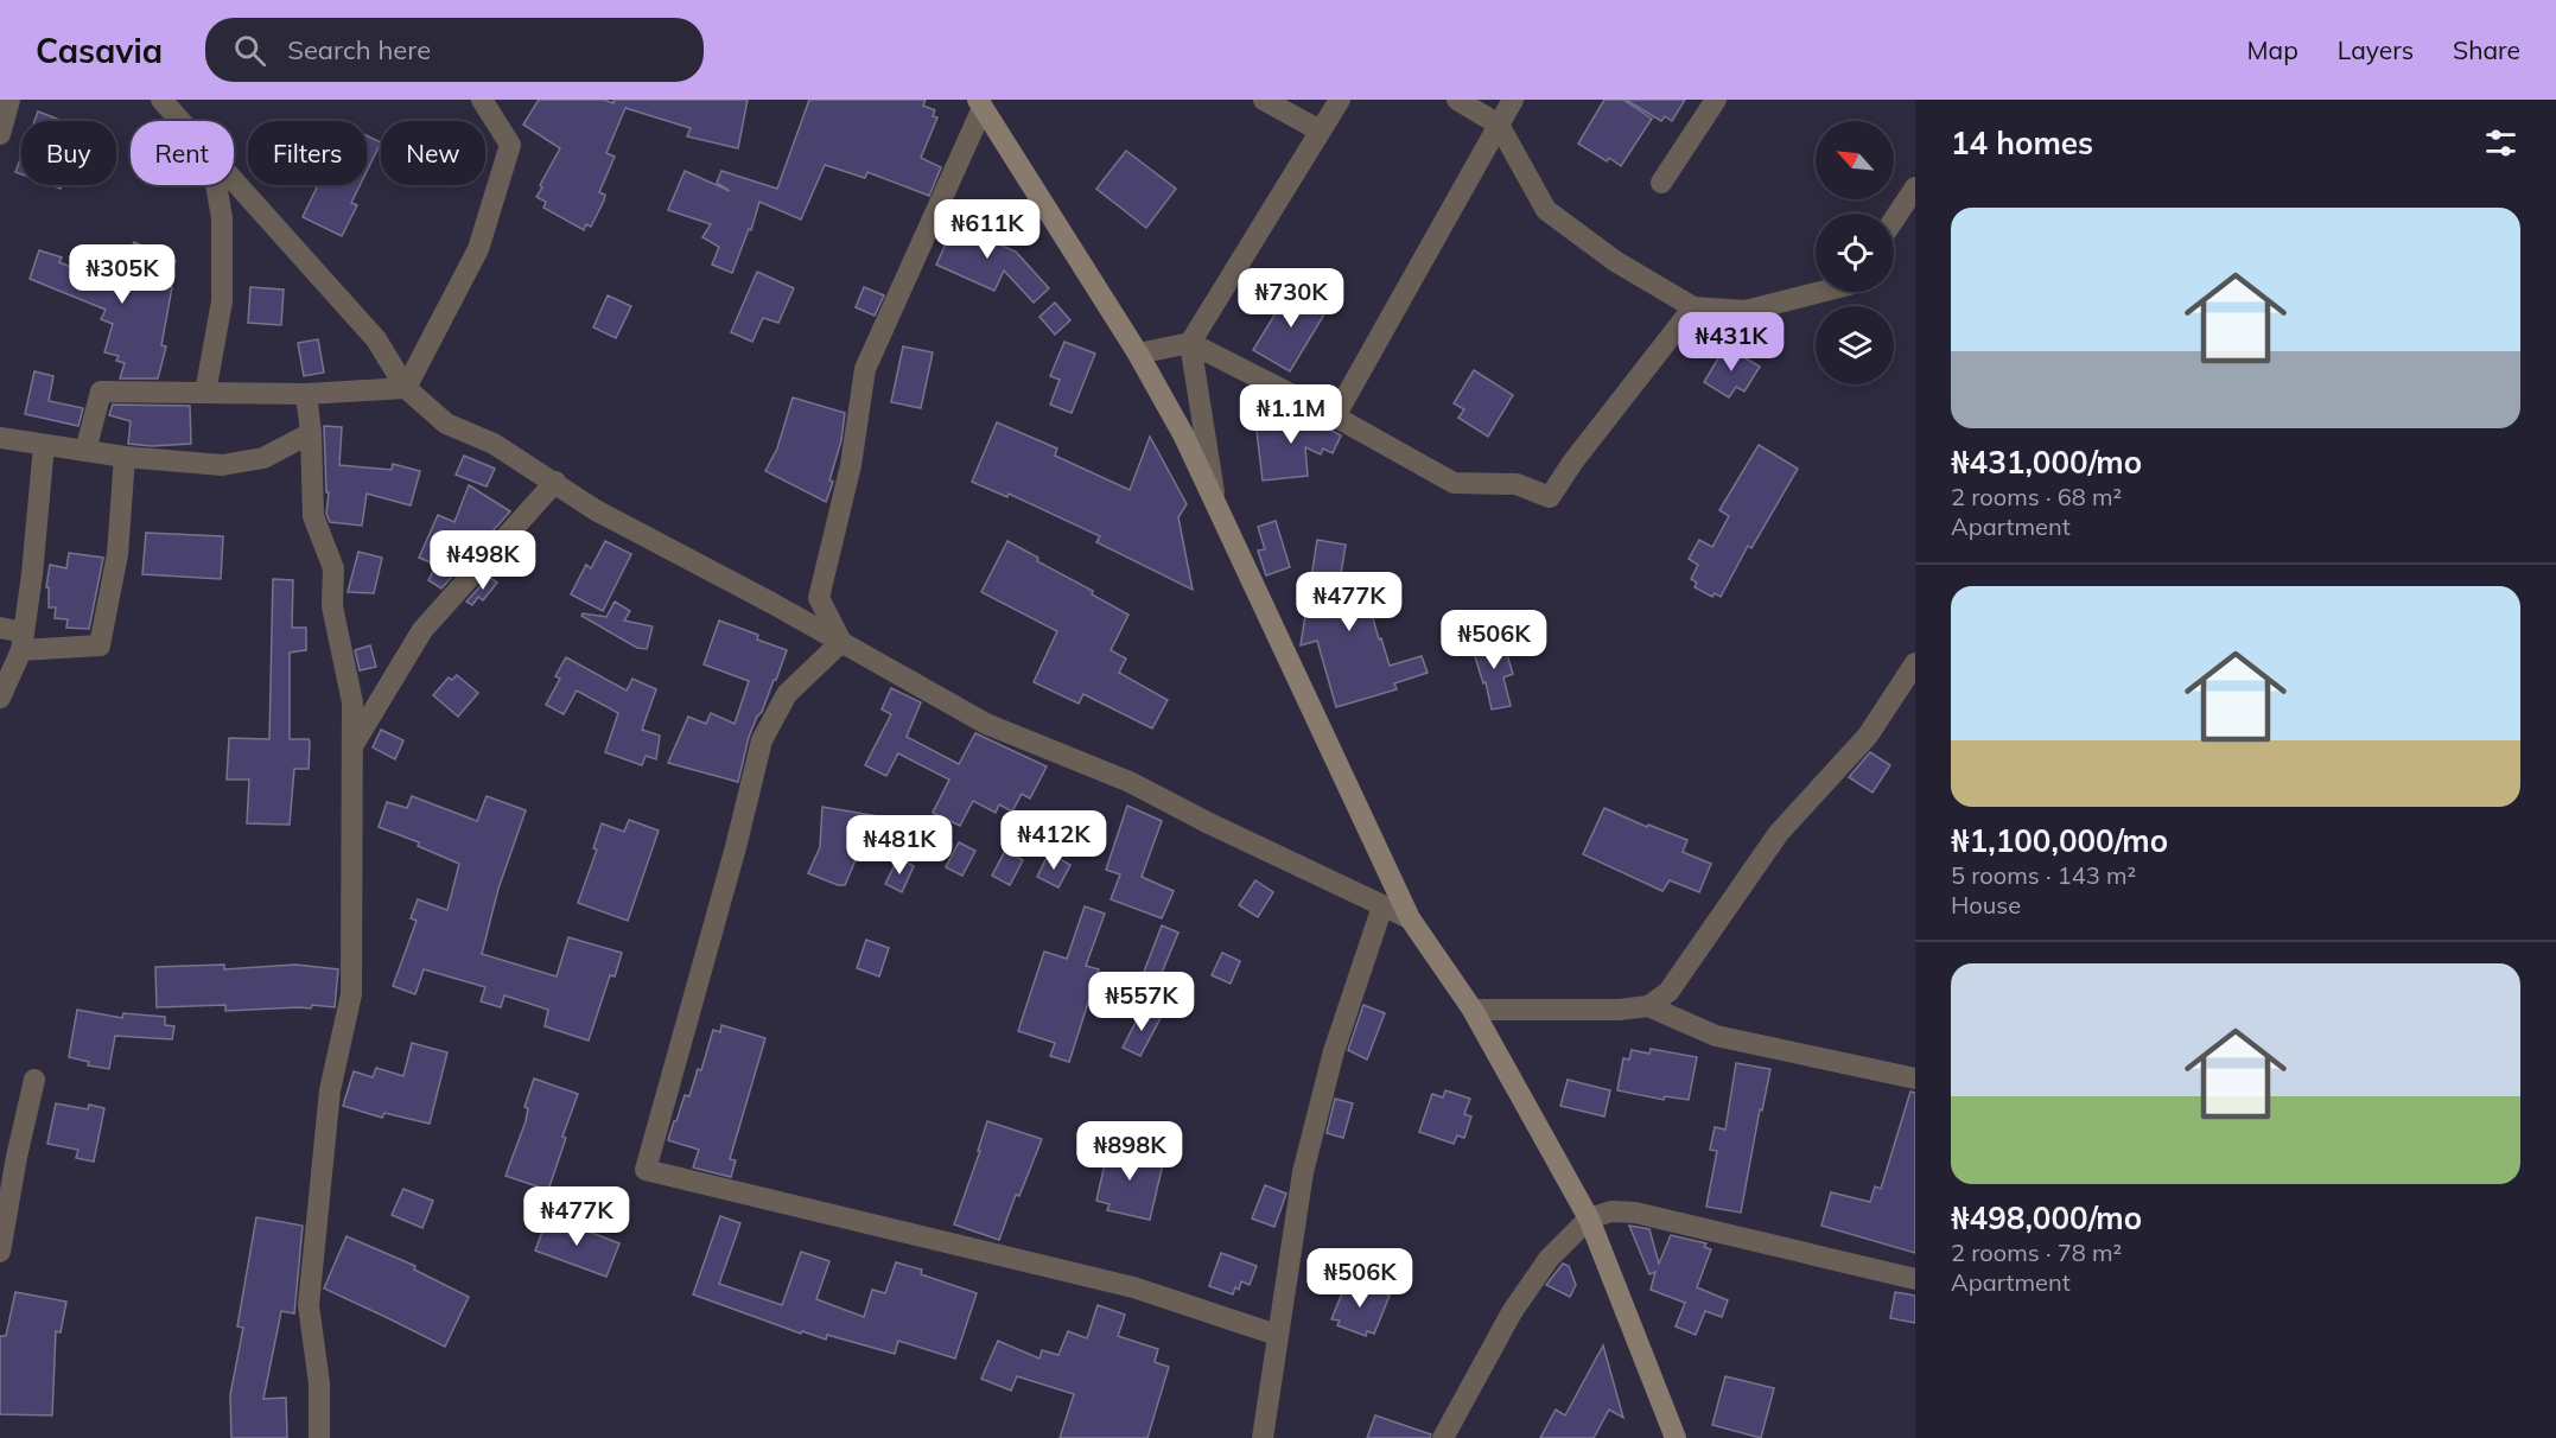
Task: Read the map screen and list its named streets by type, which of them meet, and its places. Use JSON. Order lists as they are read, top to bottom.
{
  "north": "top left",
  "page": {
    "header": "Casavia",
    "search": "Search here",
    "nav": ["Map", "Layers", "Share"],
    "heading": "14 homes",
    "chip": [
      "Buy",
      "Rent",
      "Filters",
      "New"
    ],
    "list": [
      {
        "name": "₦431,000/mo",
        "note": "2 rooms · 68 m² · Apartment"
      },
      {
        "name": "₦1,100,000/mo",
        "note": "5 rooms · 143 m² · House"
      },
      {
        "name": "₦498,000/mo",
        "note": "2 rooms · 78 m² · Apartment"
      }
    ],
    "price": [
      "₦611K",
      "₦305K",
      "₦730K",
      "₦431K",
      "₦1.1M",
      "₦498K",
      "₦477K",
      "₦506K",
      "₦412K",
      "₦481K",
      "₦557K",
      "₦898K",
      "₦477K",
      "₦506K"
    ]
  }
}
